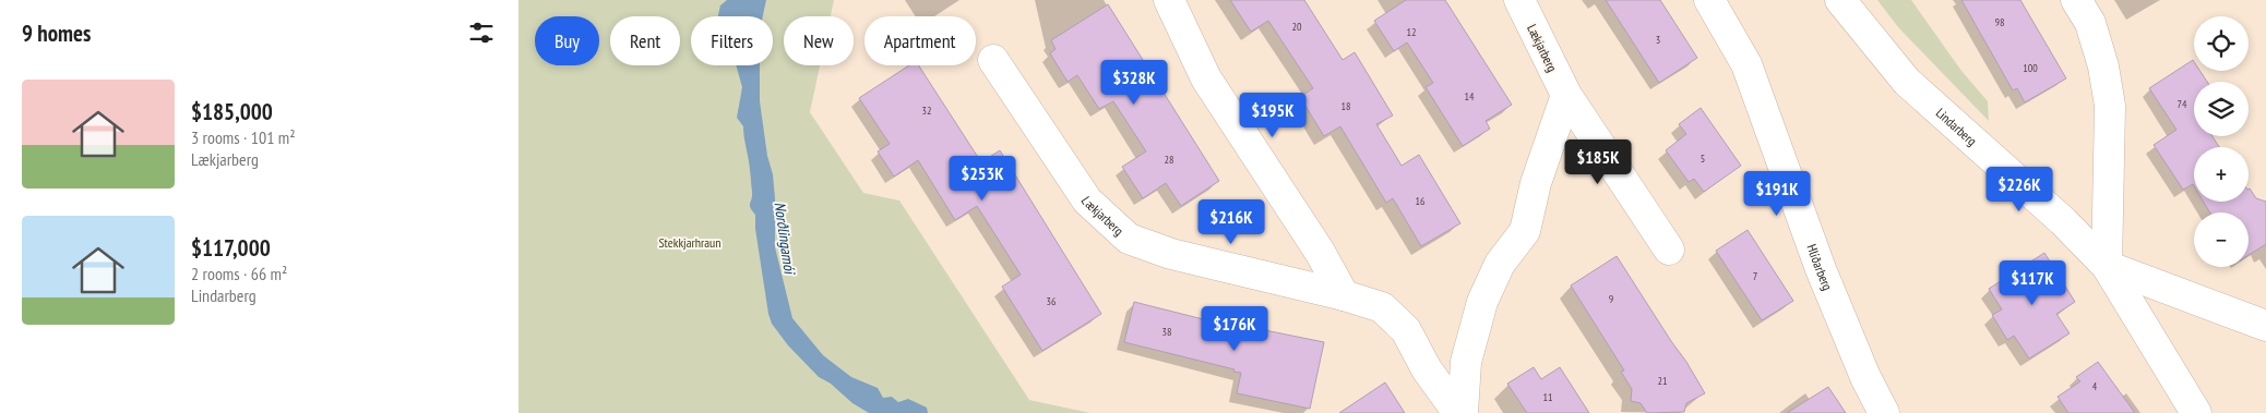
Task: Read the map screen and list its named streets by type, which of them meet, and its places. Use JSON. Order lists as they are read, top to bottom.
{
  "streets": {
    "street": ["Lækjarberg", "Lindarberg", "Hlíðarberg"]
  },
  "water": ["Norðlingamói"],
  "parks": ["Stekkjarhraun"],
  "house_numbers": [
    "98",
    "20",
    "12",
    "3",
    "100",
    "14",
    "74",
    "18",
    "32",
    "5",
    "28",
    "16",
    "7",
    "9",
    "36",
    "38",
    "21",
    "4",
    "11"
  ],
  "page": {
    "heading": "9 homes",
    "map_buttons": ["+", "−"],
    "chip": [
      "Buy",
      "Rent",
      "Filters",
      "New",
      "Apartment"
    ],
    "price": [
      "$328K",
      "$195K",
      "$185K",
      "$253K",
      "$226K",
      "$191K",
      "$216K",
      "$117K",
      "$176K"
    ],
    "list": [
      {
        "name": "$185,000",
        "note": "3 rooms · 101 m² · Lækjarberg"
      },
      {
        "name": "$117,000",
        "note": "2 rooms · 66 m² · Lindarberg"
      }
    ]
  }
}
